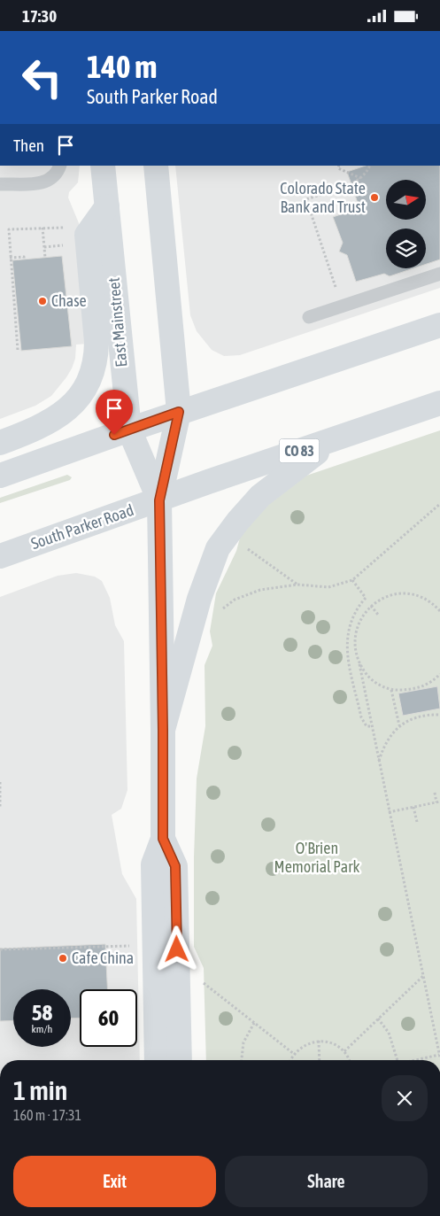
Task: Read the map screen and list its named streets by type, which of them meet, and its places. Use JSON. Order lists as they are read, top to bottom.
{
  "streets": {
    "main road": ["East Mainstreet", "CO 83", "South Parker Road"]
  },
  "crossings": [
    ["East Mainstreet", "South Parker Road"]
  ],
  "parks": ["O'Brien Memorial Park"],
  "places": ["Colorado State Bank and Trust", "Chase", "Cafe China"],
  "north": "right",
  "page": {
    "status": "17:30",
    "turn": ["140 m", "South Parker Road"],
    "then": "Then",
    "speed": "58 km/h",
    "limit": "60",
    "heading": ["1 min", "160 m · 17:31"],
    "buttons": ["Exit", "Share"]
  }
}
